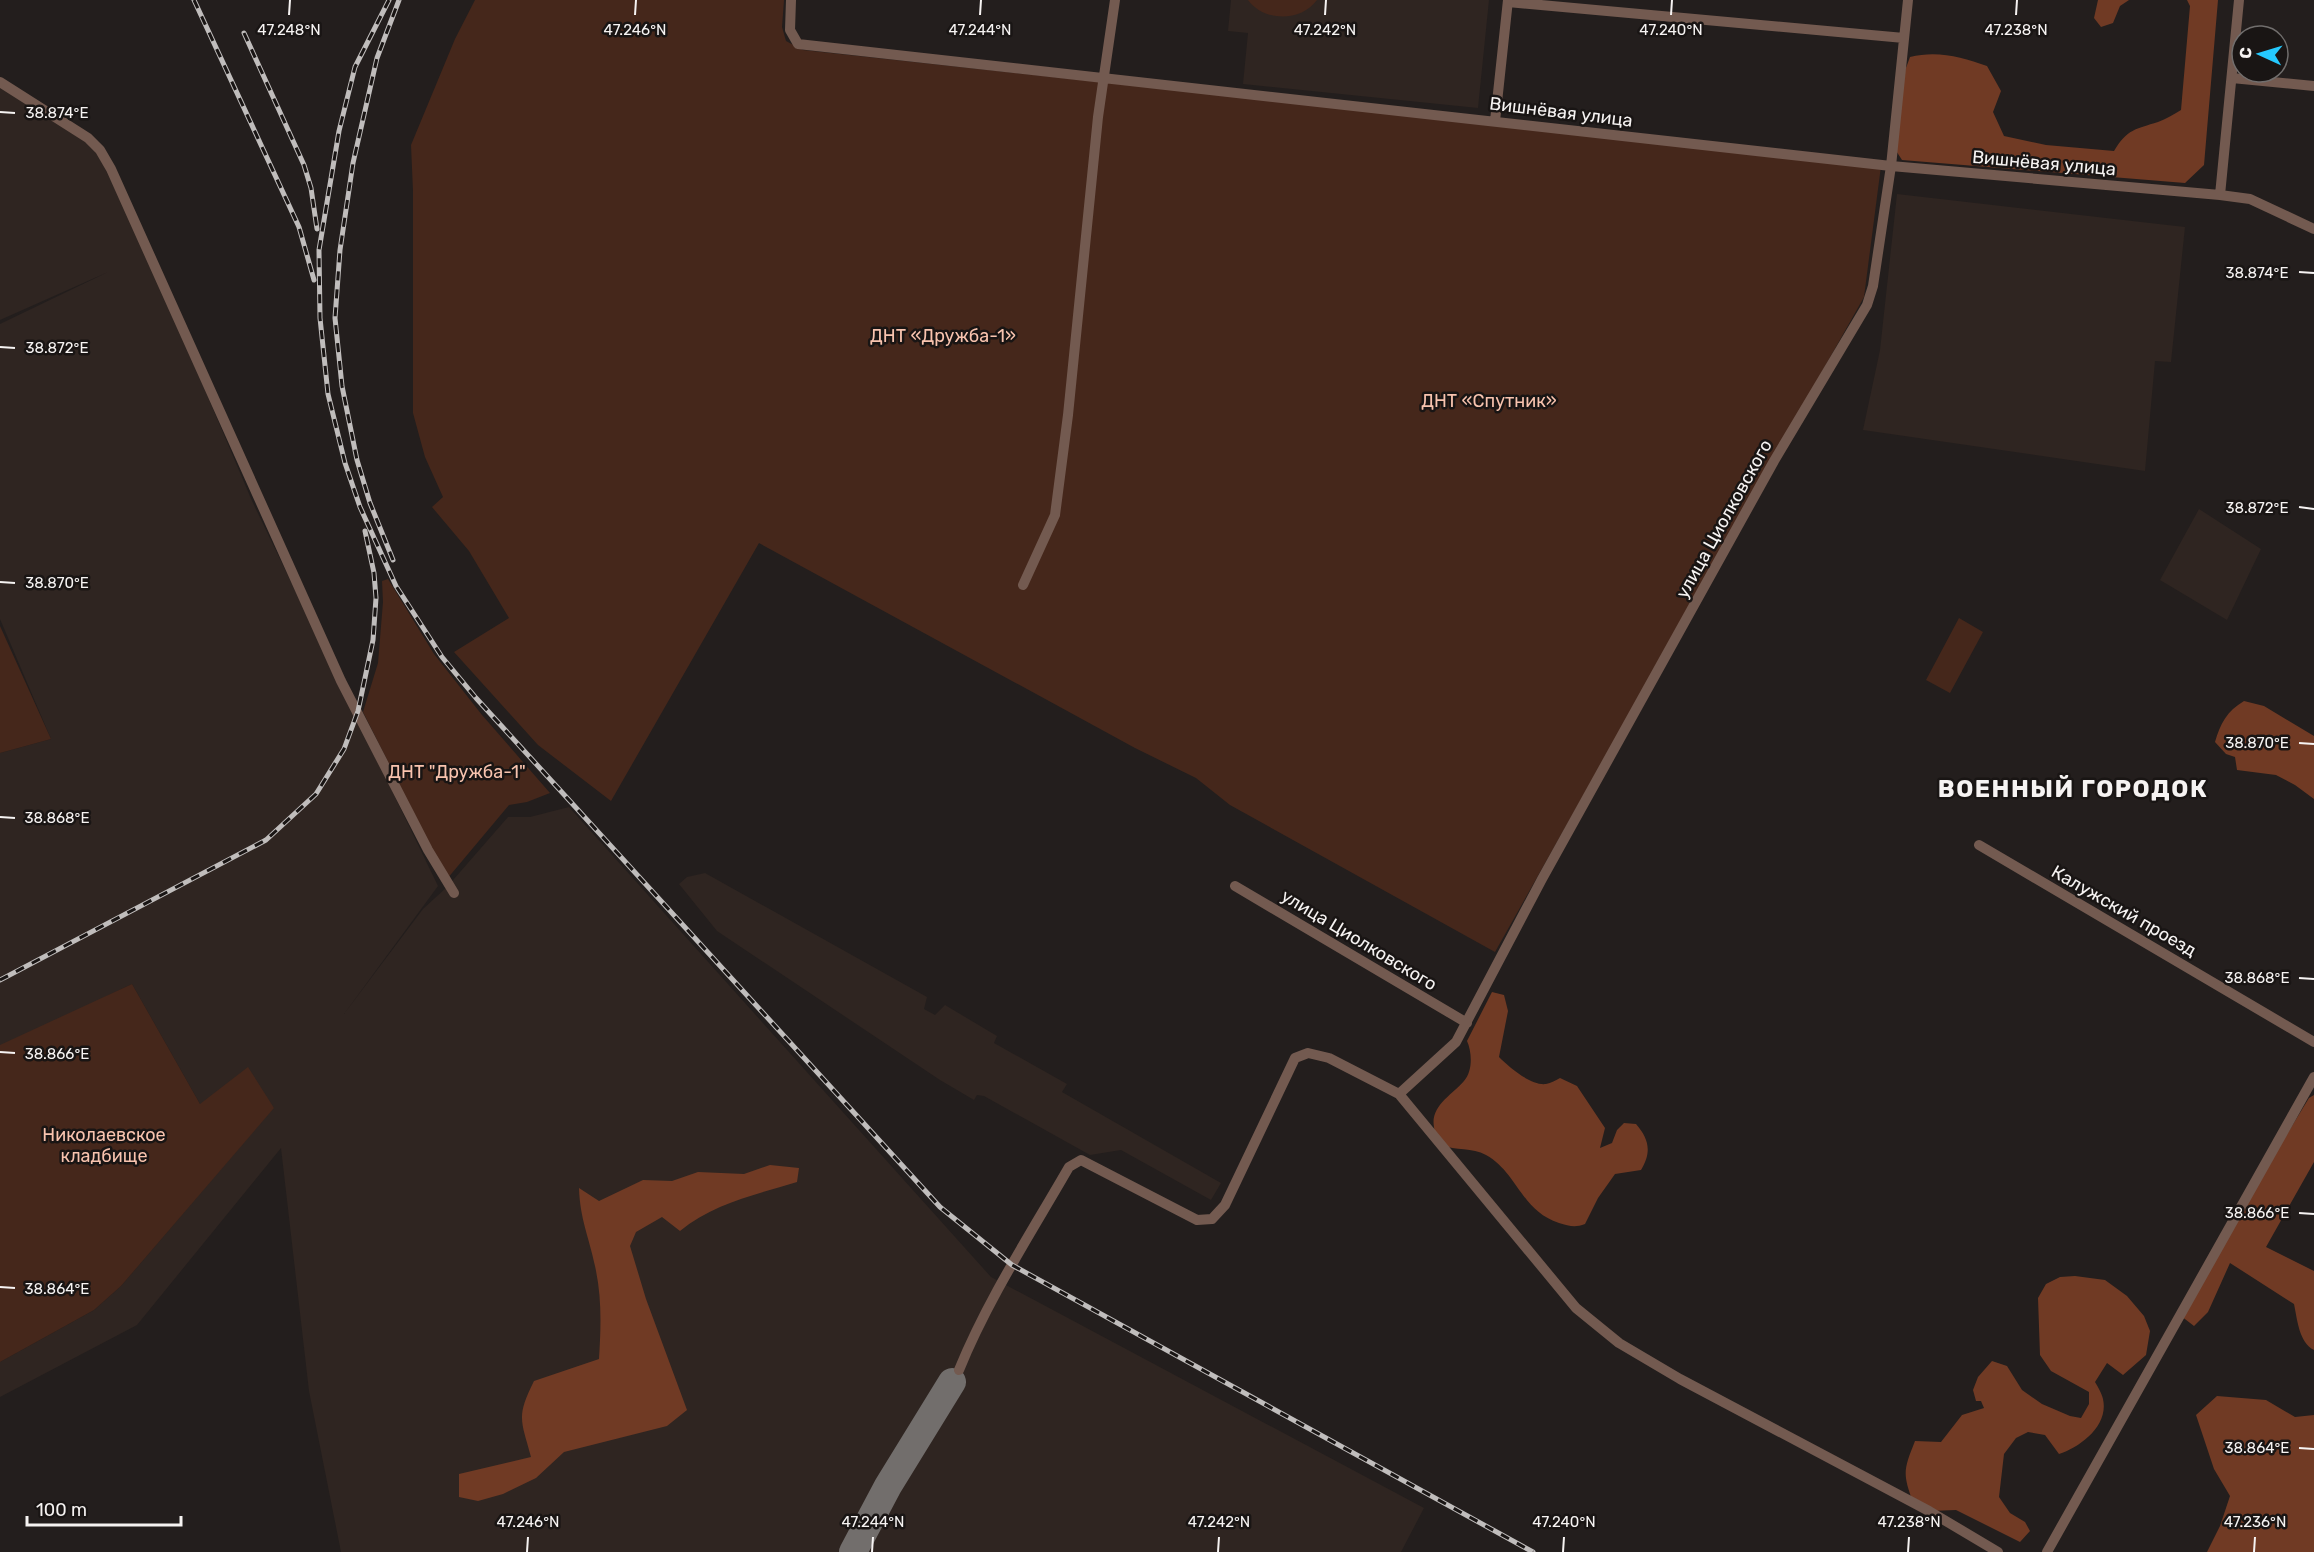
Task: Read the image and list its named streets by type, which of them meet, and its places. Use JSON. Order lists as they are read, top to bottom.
{
  "streets": {
    "street": ["Вишнёвая улица", "улица Циолковского", "Калужский проезд"]
  },
  "crossings": [
    ["Вишнёвая улица", "улица Циолковского"]
  ],
  "districts": ["ВОЕННЫЙ ГОРОДОК"],
  "parks": [
    "ДНТ «Дружба-1»",
    "ДНТ «Спутник»",
    "ДНТ \"Дружба-1\"",
    "Николаевское кладбище"
  ],
  "scale_bar": "100 m",
  "north": "left",
  "coordinates": [
    "47.248°N",
    "47.246°N",
    "47.244°N",
    "47.242°N",
    "47.240°N",
    "47.238°N",
    "38.874°E",
    "38.872°E",
    "38.870°E",
    "38.868°E",
    "38.866°E",
    "38.864°E",
    "47.236°N"
  ]
}
